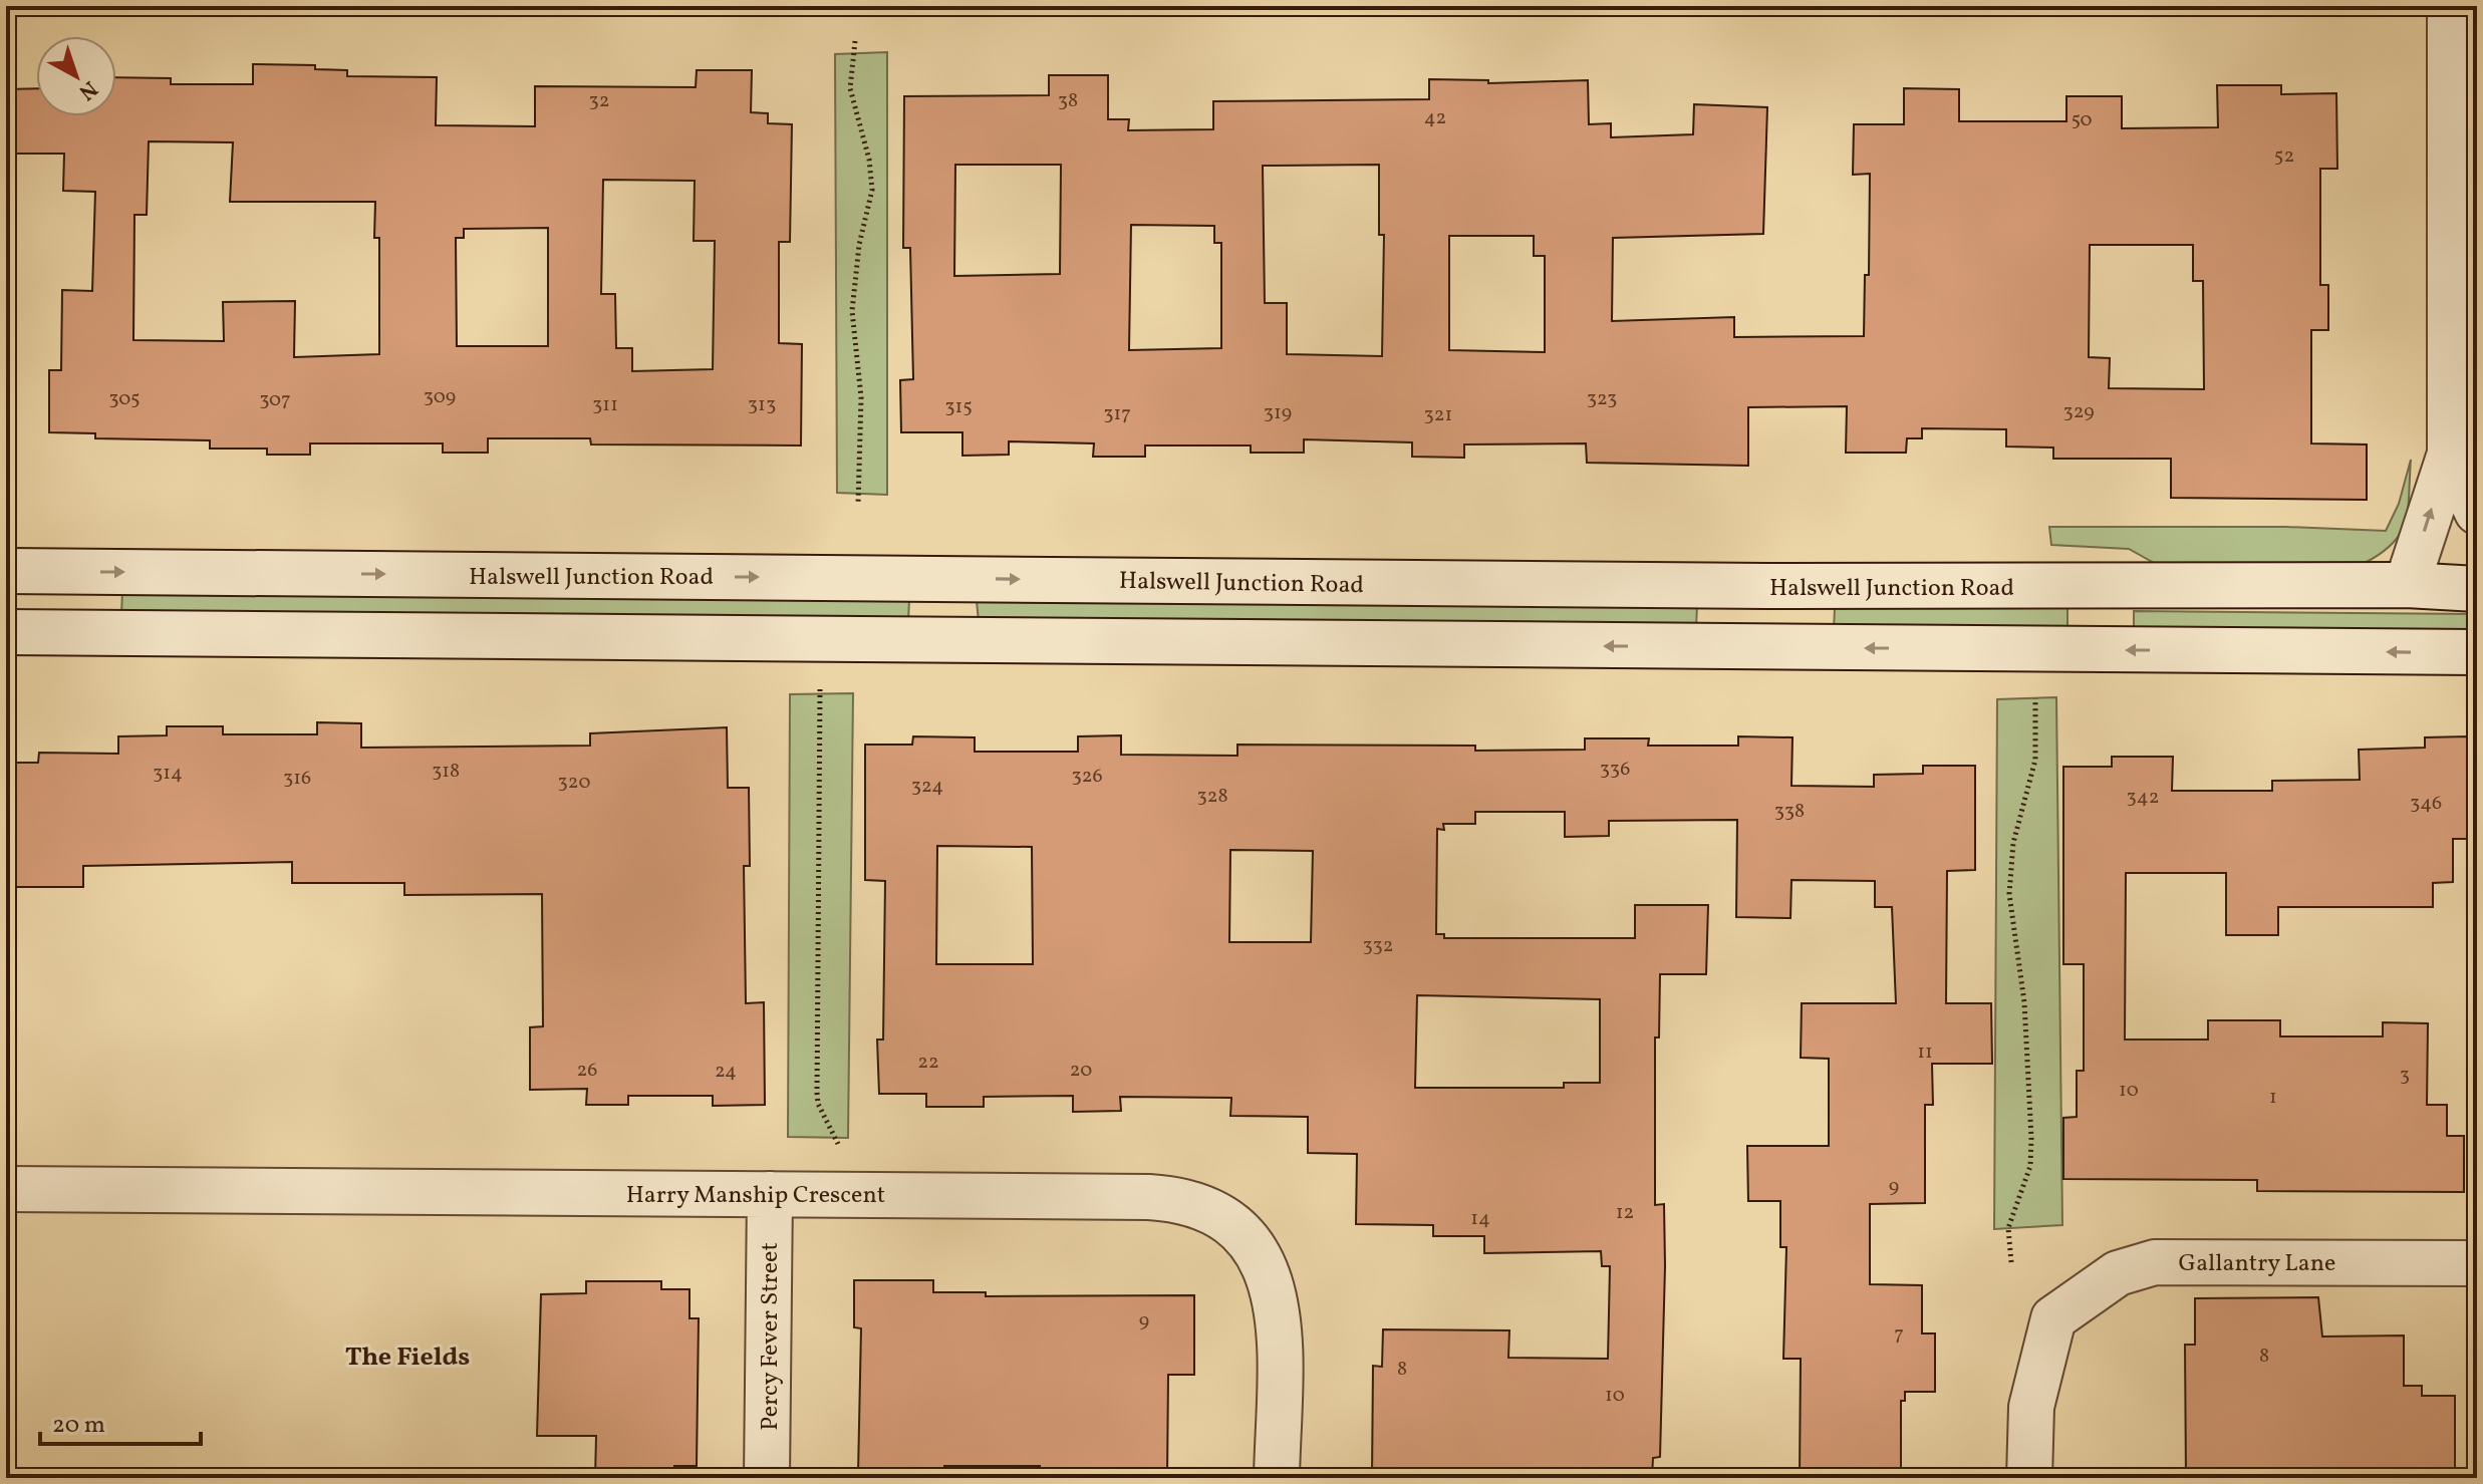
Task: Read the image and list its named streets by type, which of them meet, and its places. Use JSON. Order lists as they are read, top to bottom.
{
  "streets": {
    "main road": [
      "Halswell Junction Road",
      "Harry Manship Crescent",
      "Gallantry Lane",
      "Percy Fever Street"
    ]
  },
  "crossings": [
    ["Harry Manship Crescent", "Percy Fever Street"]
  ],
  "districts": ["The Fields"],
  "house_numbers": [
    "32",
    "38",
    "42",
    "50",
    "52",
    "309",
    "305",
    "323",
    "307",
    "311",
    "313",
    "315",
    "329",
    "319",
    "317",
    "321",
    "336",
    "318",
    "314",
    "326",
    "316",
    "320",
    "324",
    "328",
    "342",
    "346",
    "338",
    "332",
    "11",
    "22",
    "26",
    "20",
    "24",
    "3",
    "10",
    "1",
    "9",
    "12",
    "14",
    "9",
    "7",
    "8",
    "8",
    "10"
  ],
  "scale_bar": "20 m",
  "north": "bottom right"
}
